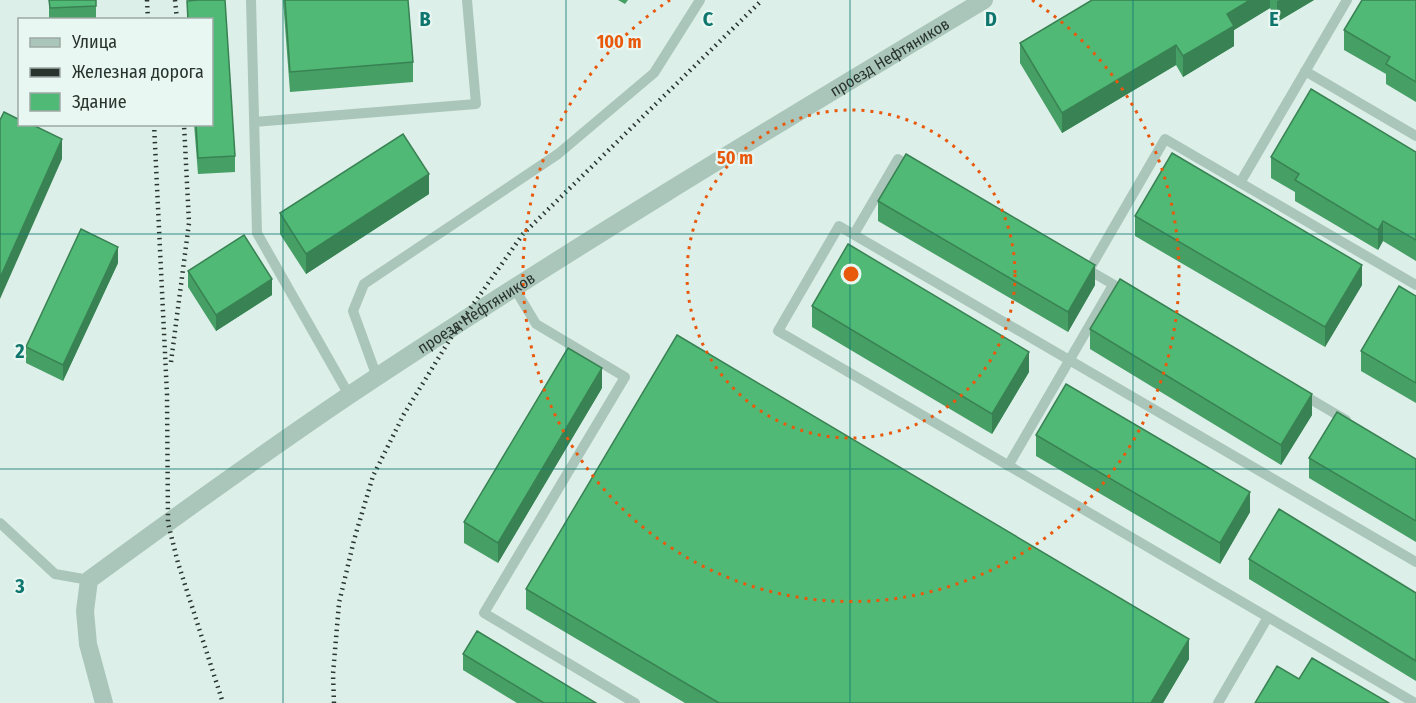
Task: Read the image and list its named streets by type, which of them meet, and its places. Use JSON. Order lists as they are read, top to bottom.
{
  "streets": {
    "street": ["проезд Нефтяников"]
  },
  "legend": ["Улица", "Железная дорога", "Здание"],
  "grid": {
    "columns": [
      "B",
      "C",
      "D",
      "E"
    ],
    "rows": ["2", "3"]
  },
  "rings": ["100 m", "50 m"]
}
